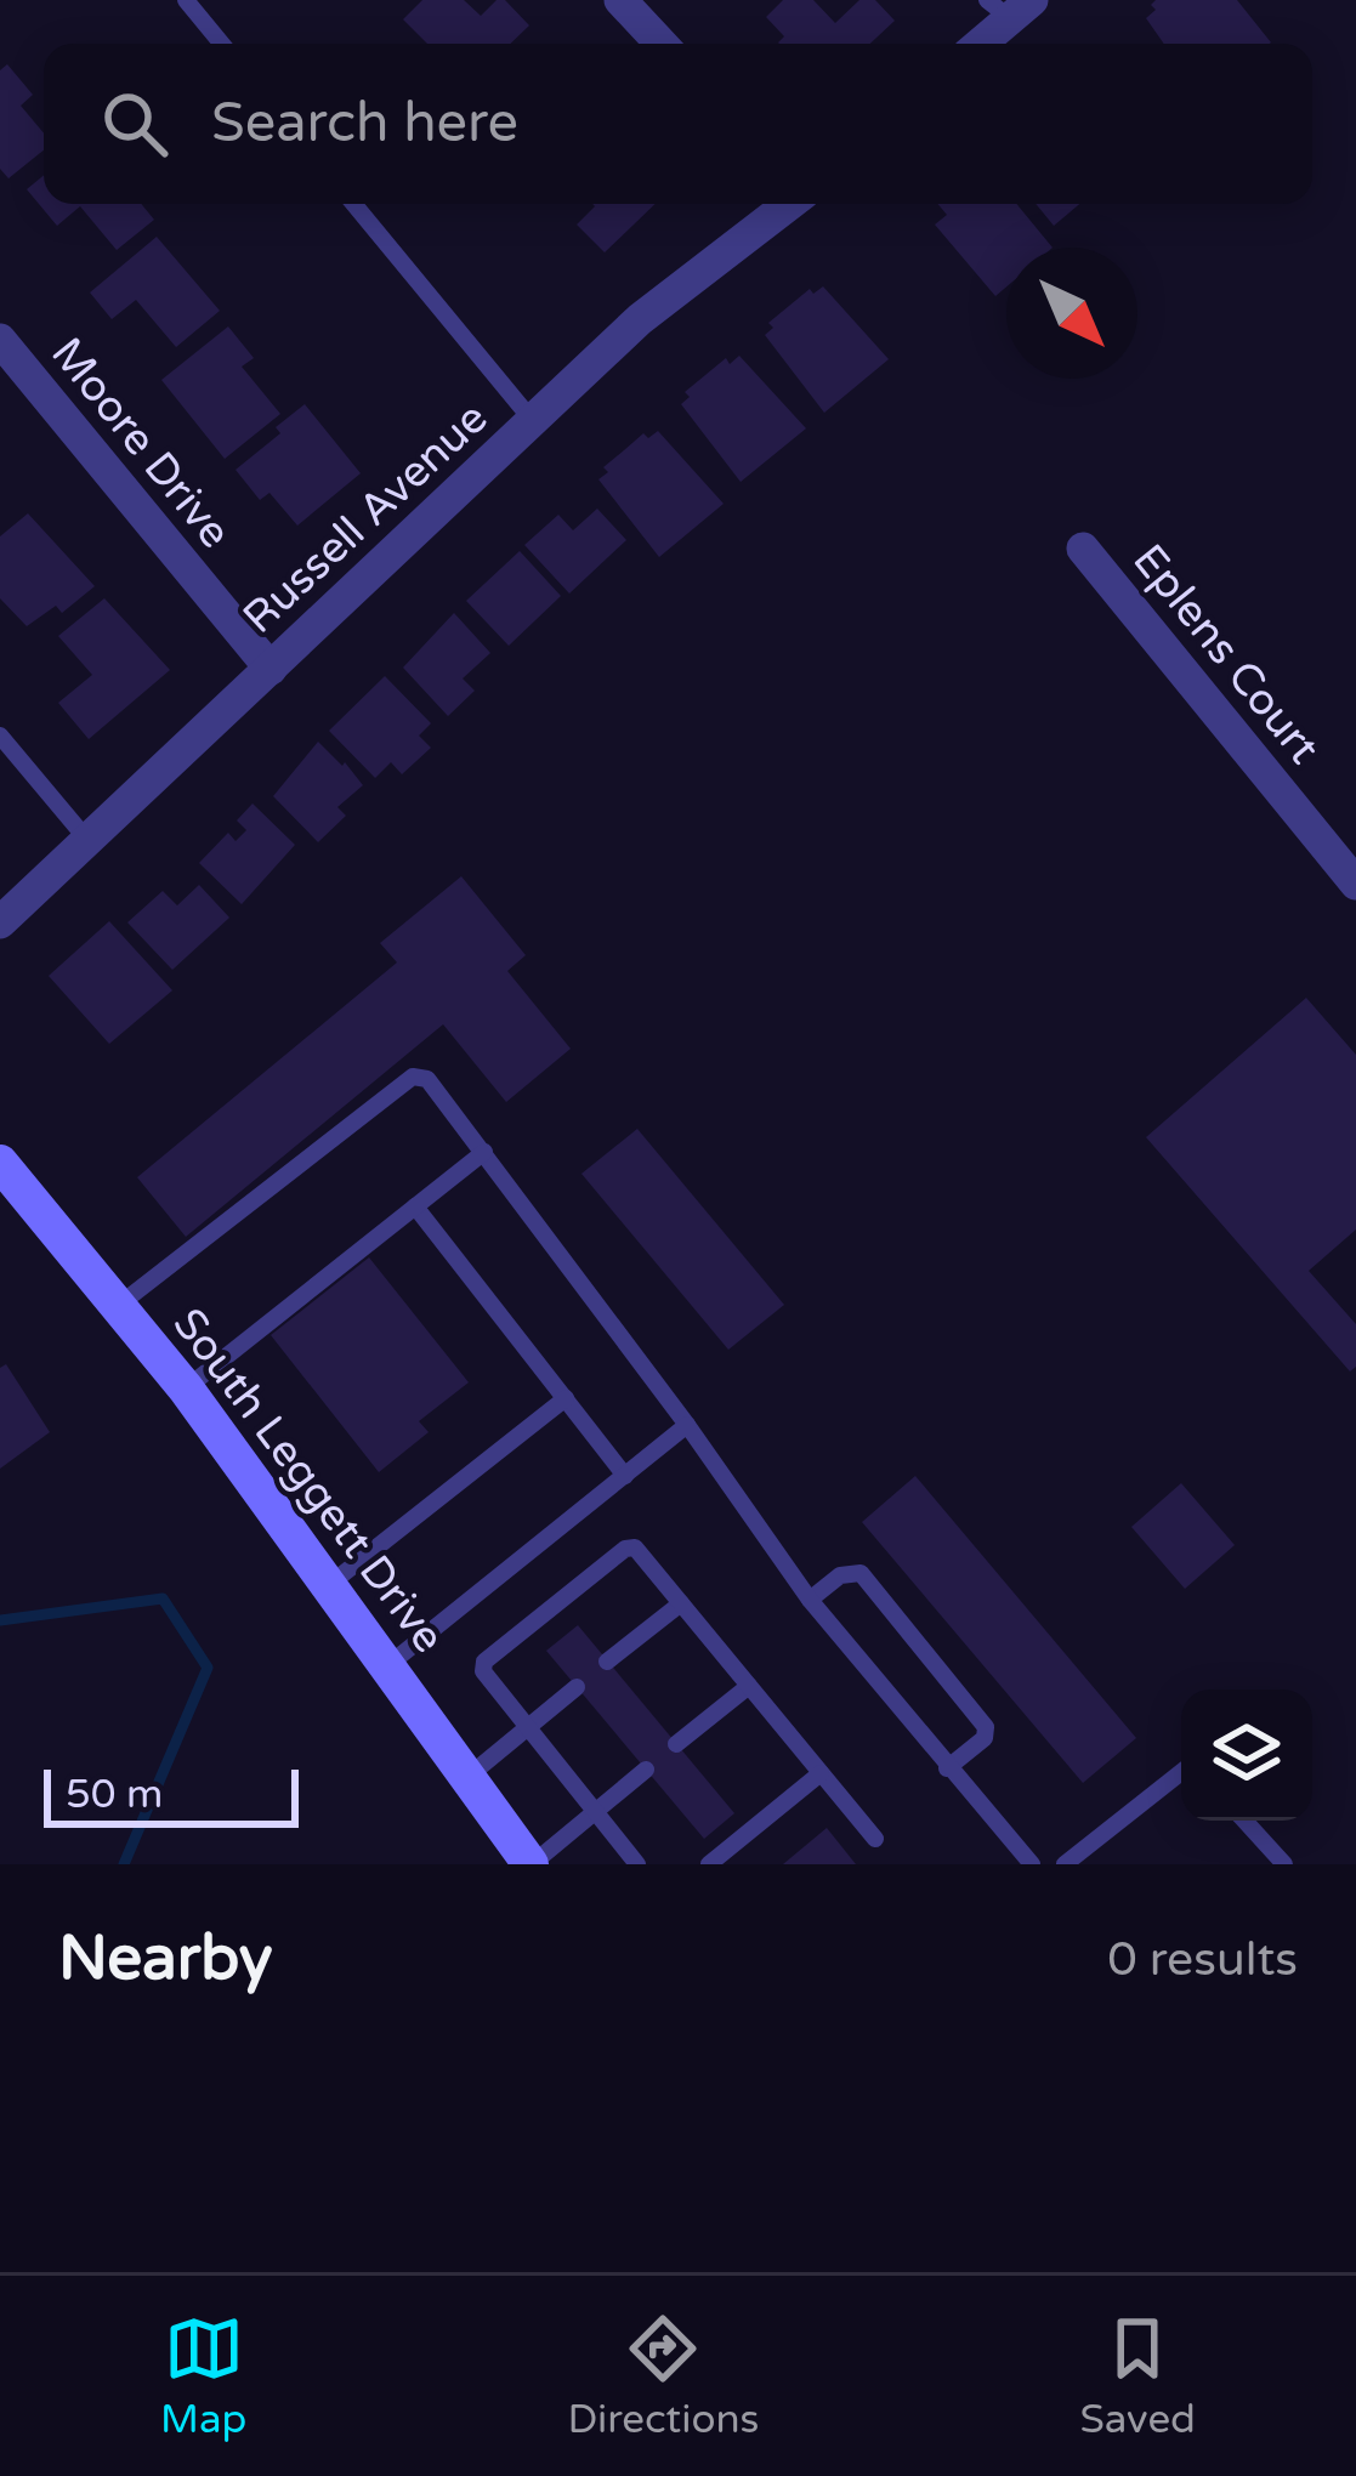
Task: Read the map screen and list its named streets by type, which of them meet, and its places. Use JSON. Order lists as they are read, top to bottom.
{
  "streets": {
    "street": [
      "Moore Drive",
      "Russell Avenue",
      "Eplens Court",
      "South Leggett Drive"
    ]
  },
  "crossings": [
    ["Moore Drive", "Russell Avenue"]
  ],
  "scale_bar": "50 m",
  "north": "bottom right",
  "page": {
    "search": "Search here",
    "scale": "50 m",
    "heading": ["Nearby", "0 results"],
    "nav": ["Map", "Directions", "Saved"]
  }
}
